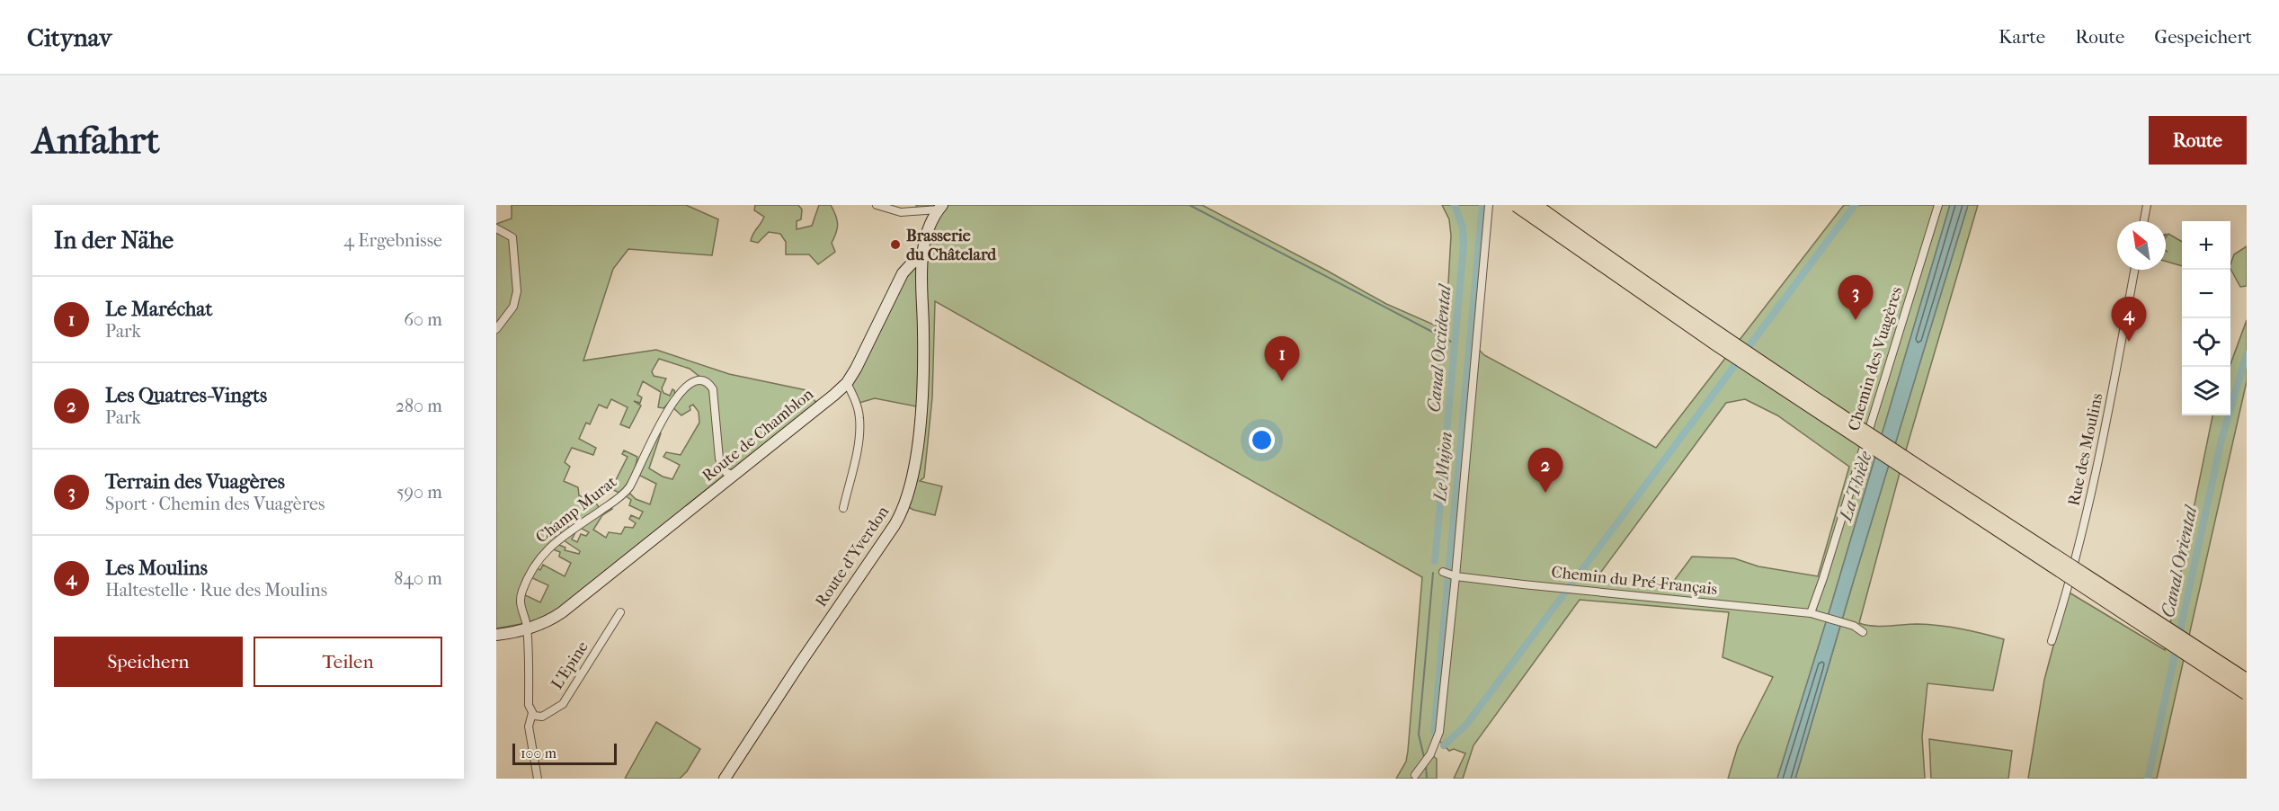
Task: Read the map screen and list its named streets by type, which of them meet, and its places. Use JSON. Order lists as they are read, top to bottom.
{
  "streets": {
    "main road": ["Route de Chamblon", "Route d'Yverdon"],
    "street": [
      "Chemin des Vuagères",
      "Rue des Moulins",
      "Champ Murat",
      "Chemin du Pré-Français",
      "L'Epine"
    ]
  },
  "crossings": [
    ["Chemin des Vuagères", "Chemin du Pré-Français"],
    ["Route de Chamblon", "Champ Murat"],
    ["Route de Chamblon", "Route d'Yverdon"],
    ["Route de Chamblon", "L'Epine"],
    ["Champ Murat", "L'Epine"]
  ],
  "water": [
    "Canal Occidental",
    "Le Mujon",
    "La Thièle",
    "Canal Oriental"
  ],
  "places": ["Brasserie du Châtelard"],
  "scale_bar": "100 m",
  "north": "top left",
  "page": {
    "header": "Citynav",
    "nav": ["Karte", "Route", "Gespeichert"],
    "buttons": [
      "Route",
      ["Speichern", "Teilen"]
    ],
    "title": "Anfahrt",
    "heading": ["In der Nähe", "4 Ergebnisse"],
    "map_buttons": ["+", "−"],
    "list": [
      {
        "mark": "1",
        "name": "Le Maréchat",
        "note": "Park",
        "value": "60 m"
      },
      {
        "mark": "2",
        "name": "Les Quatres-Vingts",
        "note": "Park",
        "value": "280 m"
      },
      {
        "mark": "3",
        "name": "Terrain des Vuagères",
        "note": "Sport · Chemin des Vuagères",
        "value": "590 m"
      },
      {
        "mark": "4",
        "name": "Les Moulins",
        "note": "Haltestelle · Rue des Moulins",
        "value": "840 m"
      }
    ],
    "pins": [
      "3",
      "4",
      "1",
      "2"
    ],
    "scale": "100 m"
  }
}
